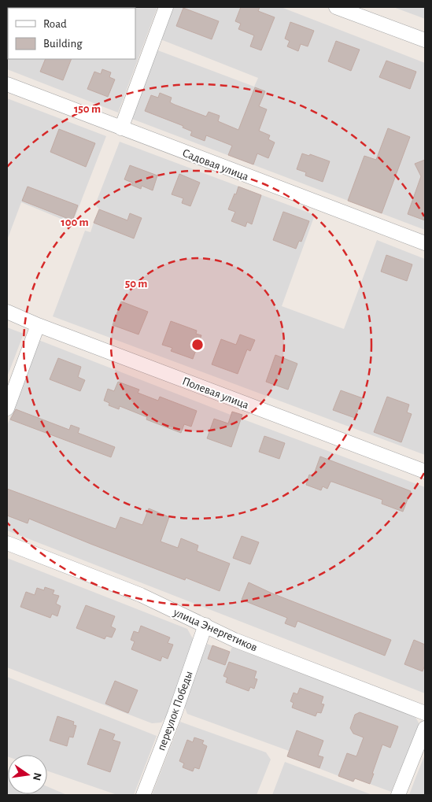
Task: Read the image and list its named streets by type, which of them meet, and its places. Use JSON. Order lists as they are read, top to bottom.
{
  "streets": {
    "street": [
      "Садовая улица",
      "Полевая улица",
      "улица Энергетиков",
      "переулок Победы"
    ]
  },
  "crossings": [
    ["улица Энергетиков", "переулок Победы"]
  ],
  "legend": ["Road", "Building"],
  "north": "right",
  "rings": ["150 m", "100 m", "50 m"]
}
